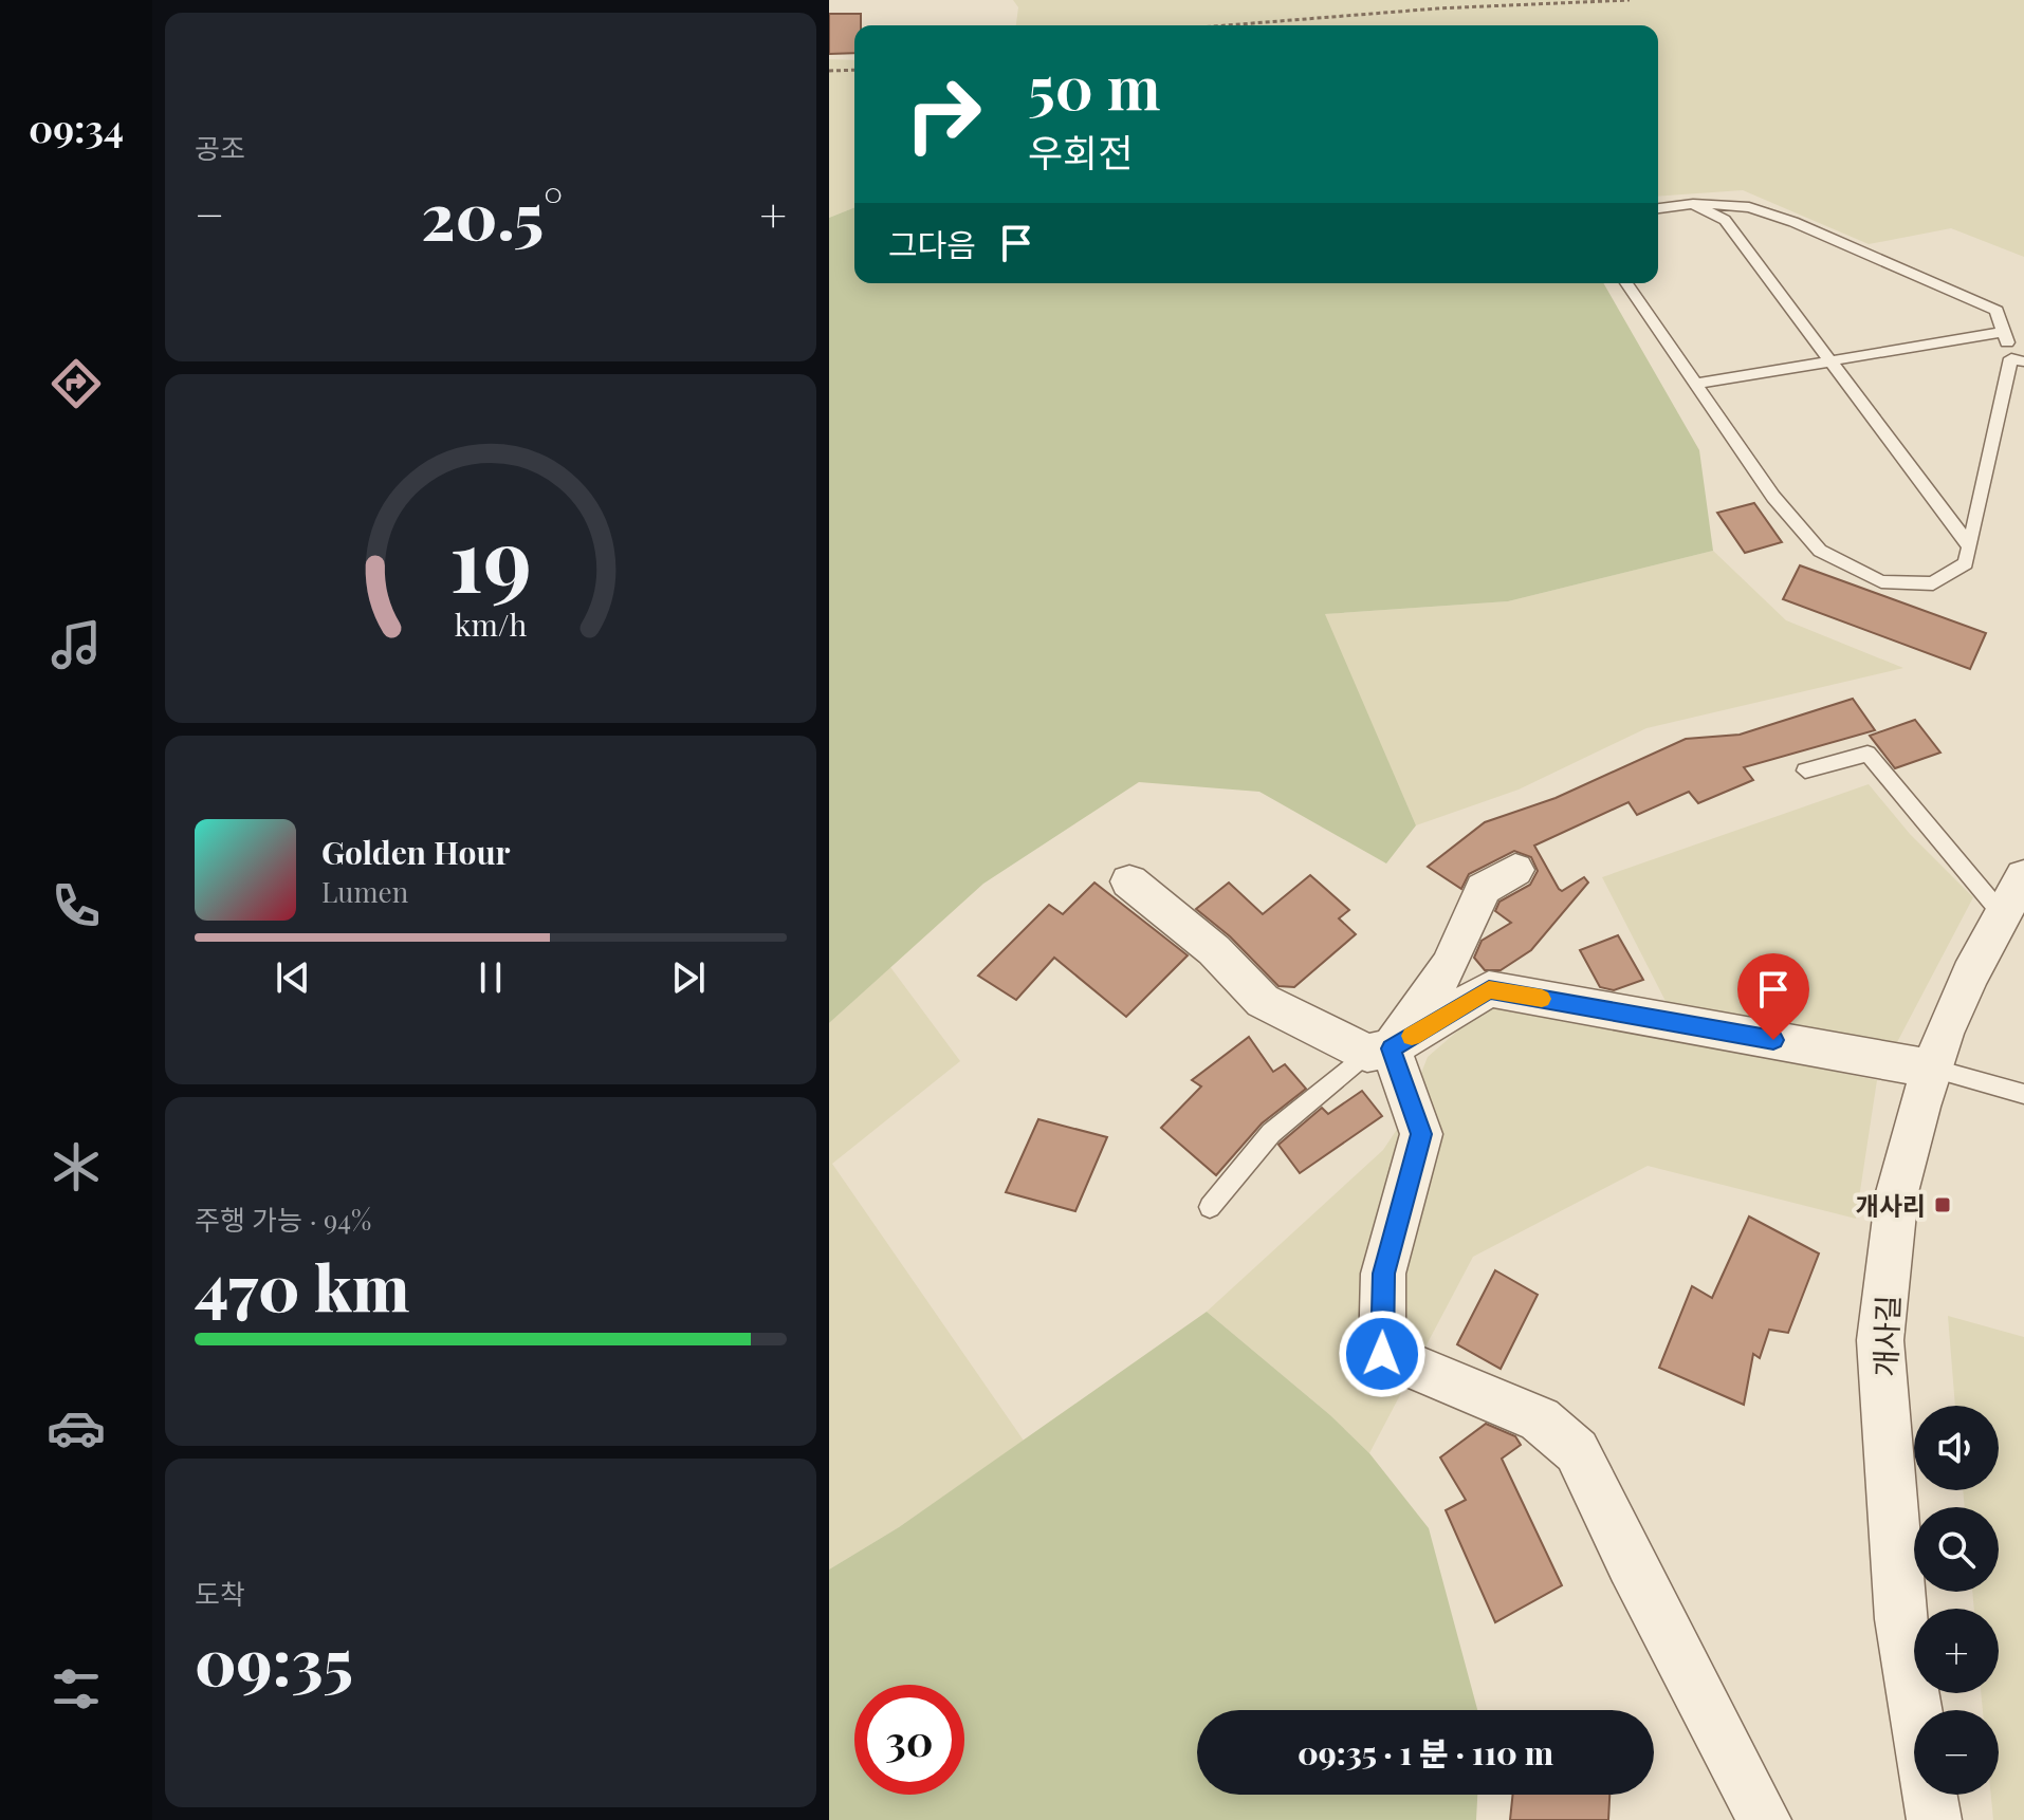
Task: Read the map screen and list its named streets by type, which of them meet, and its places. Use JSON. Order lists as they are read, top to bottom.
{
  "streets": {
    "street": ["개사길"]
  },
  "places": {
    "transit": ["개사리"]
  },
  "page": {
    "tabs": "09:34",
    "tile": [
      "공조",
      ["주행 가능 · 94%", "470 km"],
      ["도착", "09:35"]
    ],
    "turn": ["50 m", "우회전"],
    "heat": ["−", "20.5°", "+"],
    "then": "그다음",
    "song": ["Golden Hour", "Lumen"],
    "map_buttons": ["+", "−"],
    "limit": "30",
    "trip": "09:35 · 1 분 · 110 m",
    "gauge": ["19", "km/h"]
  }
}
